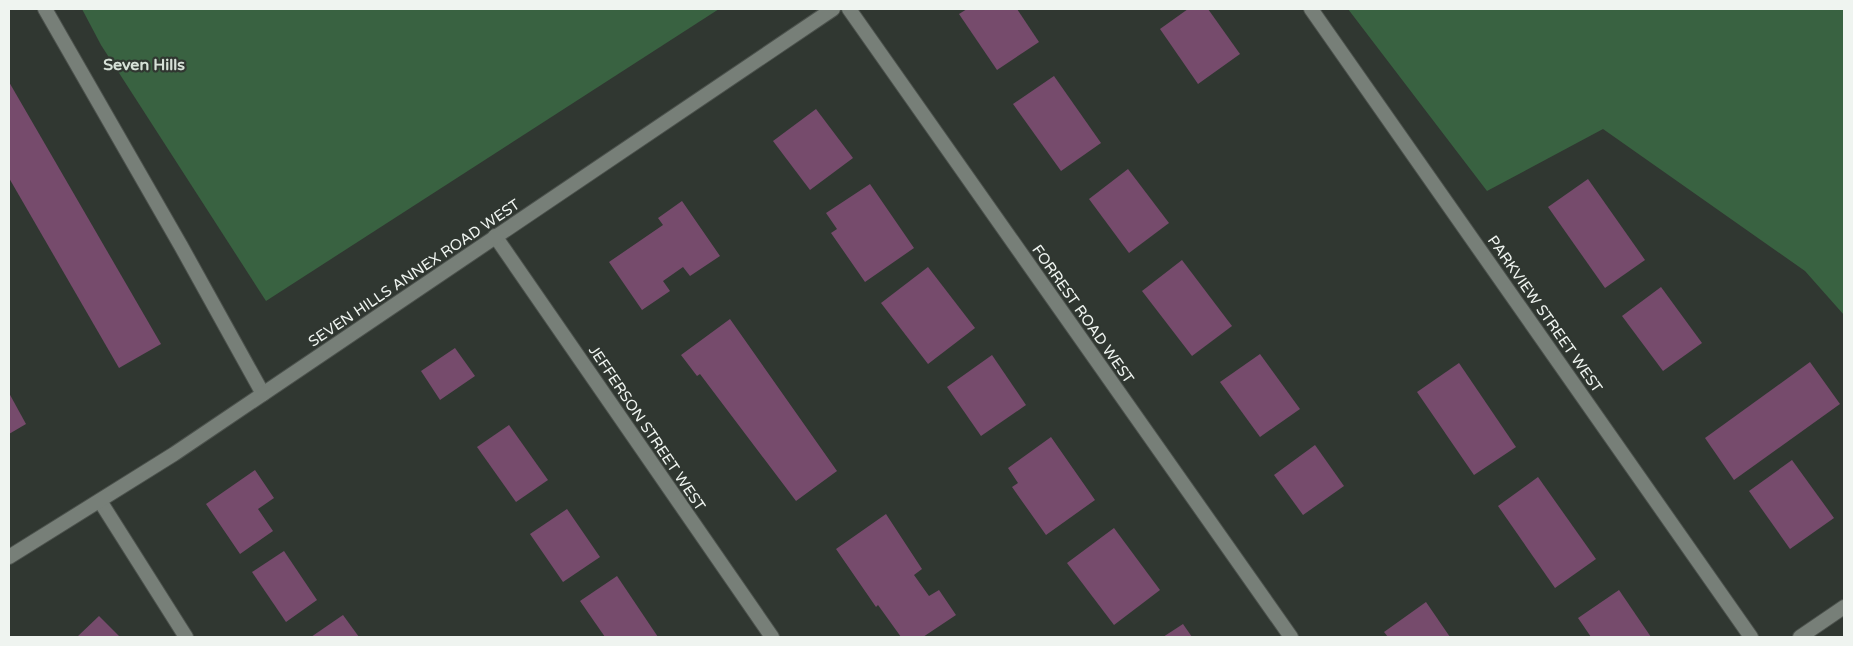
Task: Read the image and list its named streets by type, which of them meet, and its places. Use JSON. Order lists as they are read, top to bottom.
{
  "streets": {
    "street": [
      "SEVEN HILLS ANNEX ROAD WEST",
      "FORREST ROAD WEST",
      "PARKVIEW STREET WEST",
      "JEFFERSON STREET WEST"
    ]
  },
  "crossings": [
    ["SEVEN HILLS ANNEX ROAD WEST", "JEFFERSON STREET WEST"]
  ],
  "districts": ["Seven Hills"]
}
